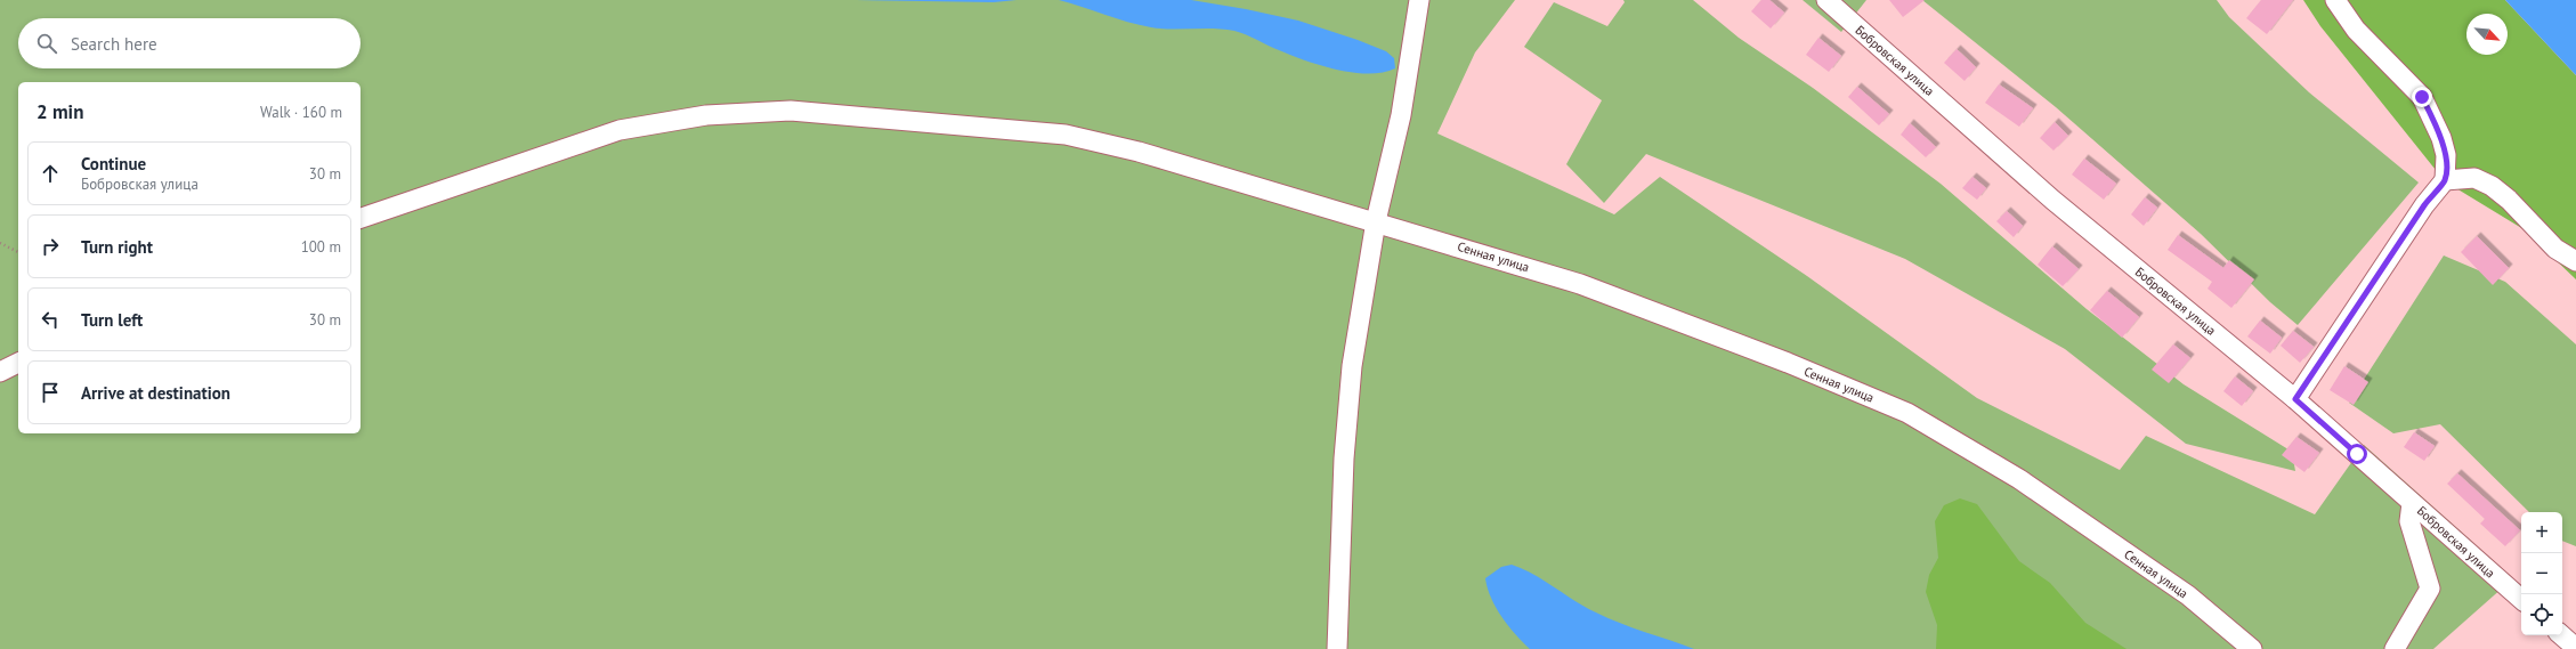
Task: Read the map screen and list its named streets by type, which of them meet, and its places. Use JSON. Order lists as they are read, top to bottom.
{
  "streets": {
    "street": ["Бобровская улица", "Сенная улица"]
  },
  "north": "bottom right",
  "page": {
    "search": "Search here",
    "heading": ["2 min", "Walk · 160 m"],
    "list": [
      ["Continue", "Бобровская улица", "30 m"],
      ["Turn right", "100 m"],
      ["Turn left", "30 m"],
      "Arrive at destination"
    ],
    "map_buttons": ["+", "−"]
  }
}
